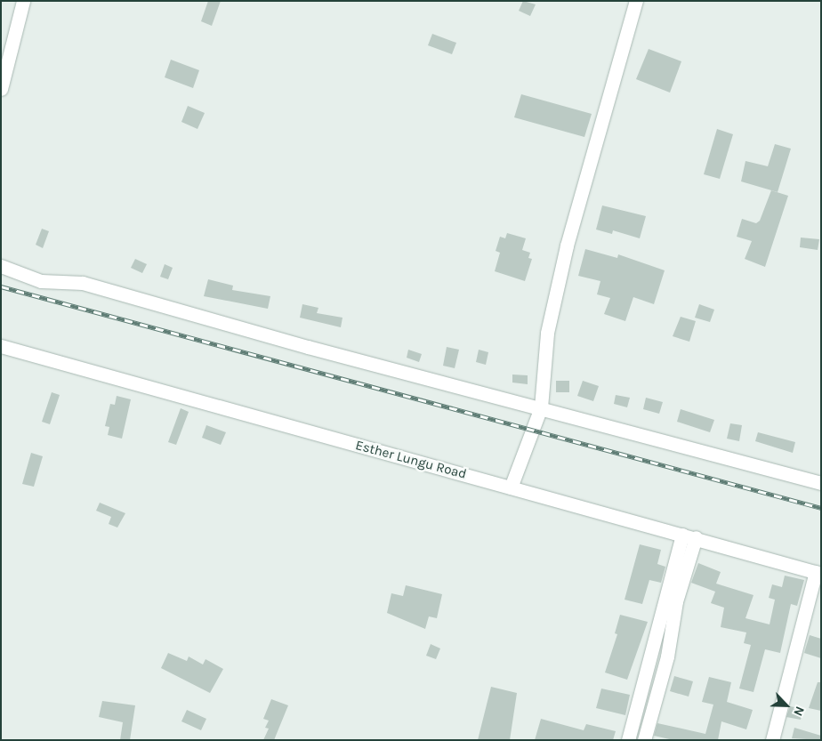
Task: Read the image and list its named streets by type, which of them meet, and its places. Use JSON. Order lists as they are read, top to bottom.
{
  "streets": {
    "street": ["Esther Lungu Road"]
  },
  "north": "bottom right"
}
